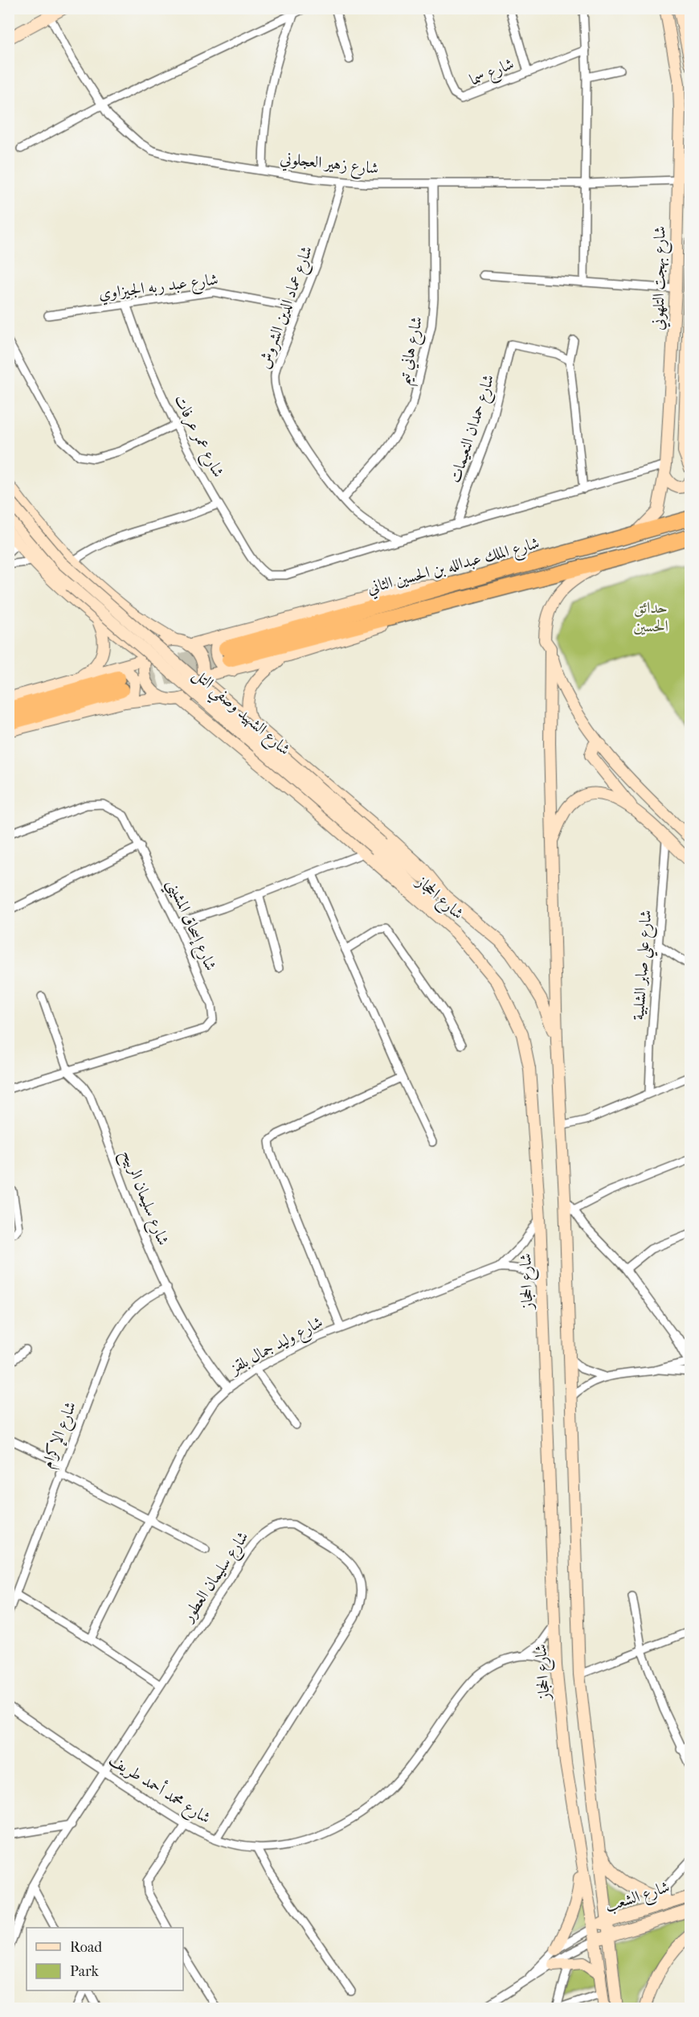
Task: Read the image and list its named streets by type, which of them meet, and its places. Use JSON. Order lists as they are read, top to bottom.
{
  "streets": {
    "highway": ["شارع الملك عبدالله بن الحسين الثاني"],
    "main road": [
      "شارع بهجت التلهوني",
      "شارع الشهيد وصفي التل",
      "شارع الحجاز",
      "شارع الشعب"
    ],
    "street": [
      "شارع سما",
      "شارع زهير العجلوني",
      "شارع عبد ربه الجيزاوي",
      "شارع عماد الدين الشروش",
      "شارع هاني تيم",
      "شارع حمدان النعيمات",
      "شارع عمر عرفات",
      "شارع إسحاق المشيني",
      "شارع علي صابر الشلبية",
      "شارع سليمان الربيح",
      "شارع وليد جمال بلقز",
      "شارع الإكرام",
      "شارع سليمان العطور",
      "شارع محمد أحمد طريف"
    ]
  },
  "crossings": [
    ["شارع زهير العجلوني", "شارع بهجت التلهوني"],
    ["شارع زهير العجلوني", "شارع عماد الدين الشروش"],
    ["شارع زهير العجلوني", "شارع هاني تيم"],
    ["شارع بهجت التلهوني", "شارع الملك عبدالله بن الحسين الثاني"],
    ["شارع عبد ربه الجيزاوي", "شارع عماد الدين الشروش"],
    ["شارع عبد ربه الجيزاوي", "شارع عمر عرفات"],
    ["شارع عماد الدين الشروش", "شارع هاني تيم"],
    ["شارع عماد الدين الشروش", "شارع عمر عرفات"],
    ["شارع الشهيد وصفي التل", "شارع الحجاز"],
    ["شارع الحجاز", "شارع وليد جمال بلقز"],
    ["شارع الحجاز", "شارع محمد أحمد طريف"],
    ["شارع الحجاز", "شارع الشعب"],
    ["شارع إسحاق المشيني", "شارع سليمان الربيح"],
    ["شارع سليمان الربيح", "شارع وليد جمال بلقز"],
    ["شارع سليمان الربيح", "شارع الإكرام"],
    ["شارع سليمان العطور", "شارع محمد أحمد طريف"]
  ],
  "parks": ["حدائق الحسين"],
  "legend": ["Road", "Park"]
}
